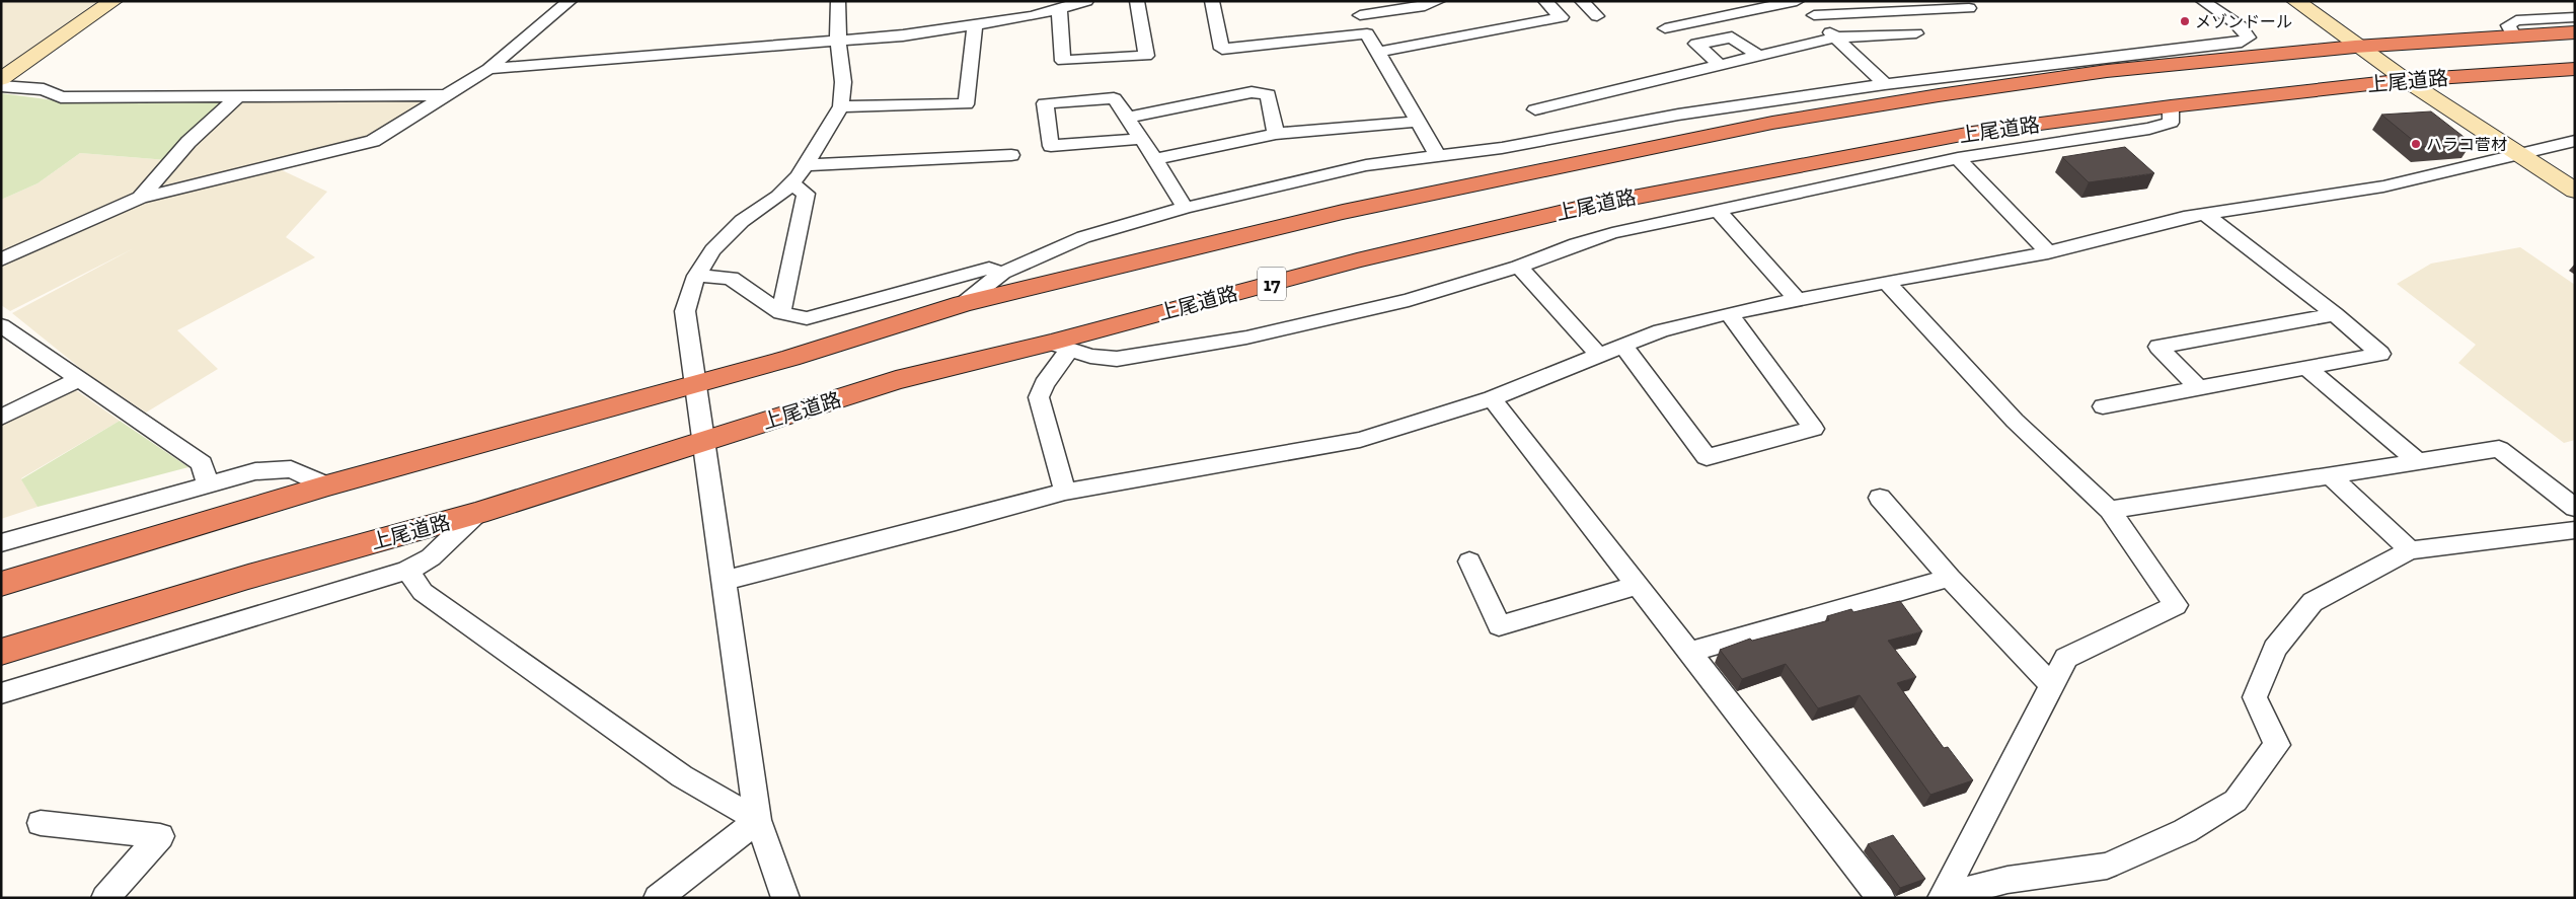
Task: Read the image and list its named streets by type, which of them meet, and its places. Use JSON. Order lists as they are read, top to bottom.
{
  "streets": {
    "highway": ["上尾道路", "17"]
  },
  "places": ["メゾンドール", "ハラコ菅材"]
}
